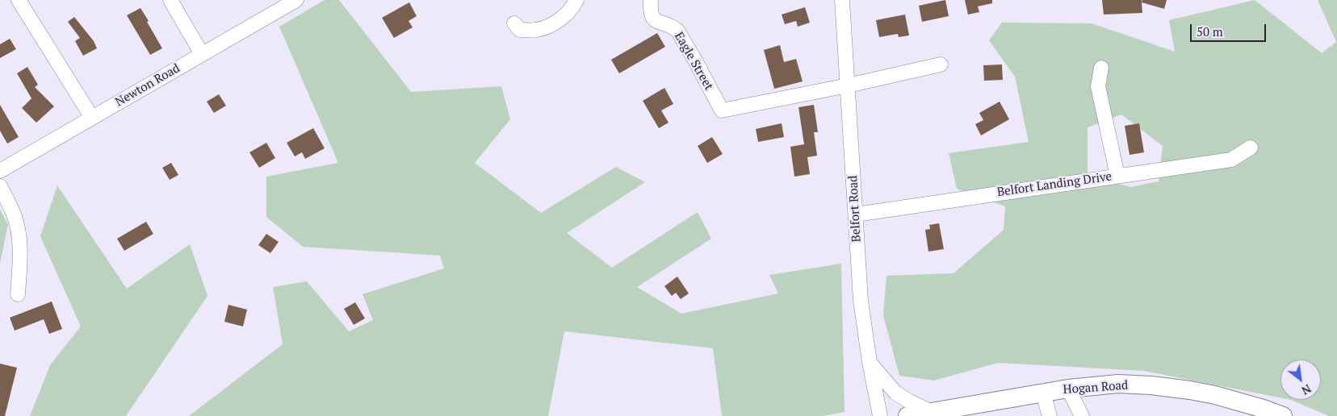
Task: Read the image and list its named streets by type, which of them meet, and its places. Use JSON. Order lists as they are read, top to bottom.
{
  "streets": {
    "main road": ["Hogan Road"],
    "street": [
      "Eagle Street",
      "Newton Road",
      "Belfort Landing Drive",
      "Belfort Road"
    ]
  },
  "crossings": [
    ["Eagle Street", "Belfort Road"],
    ["Belfort Landing Drive", "Belfort Road"]
  ],
  "scale_bar": "50 m",
  "north": "bottom right"
}
